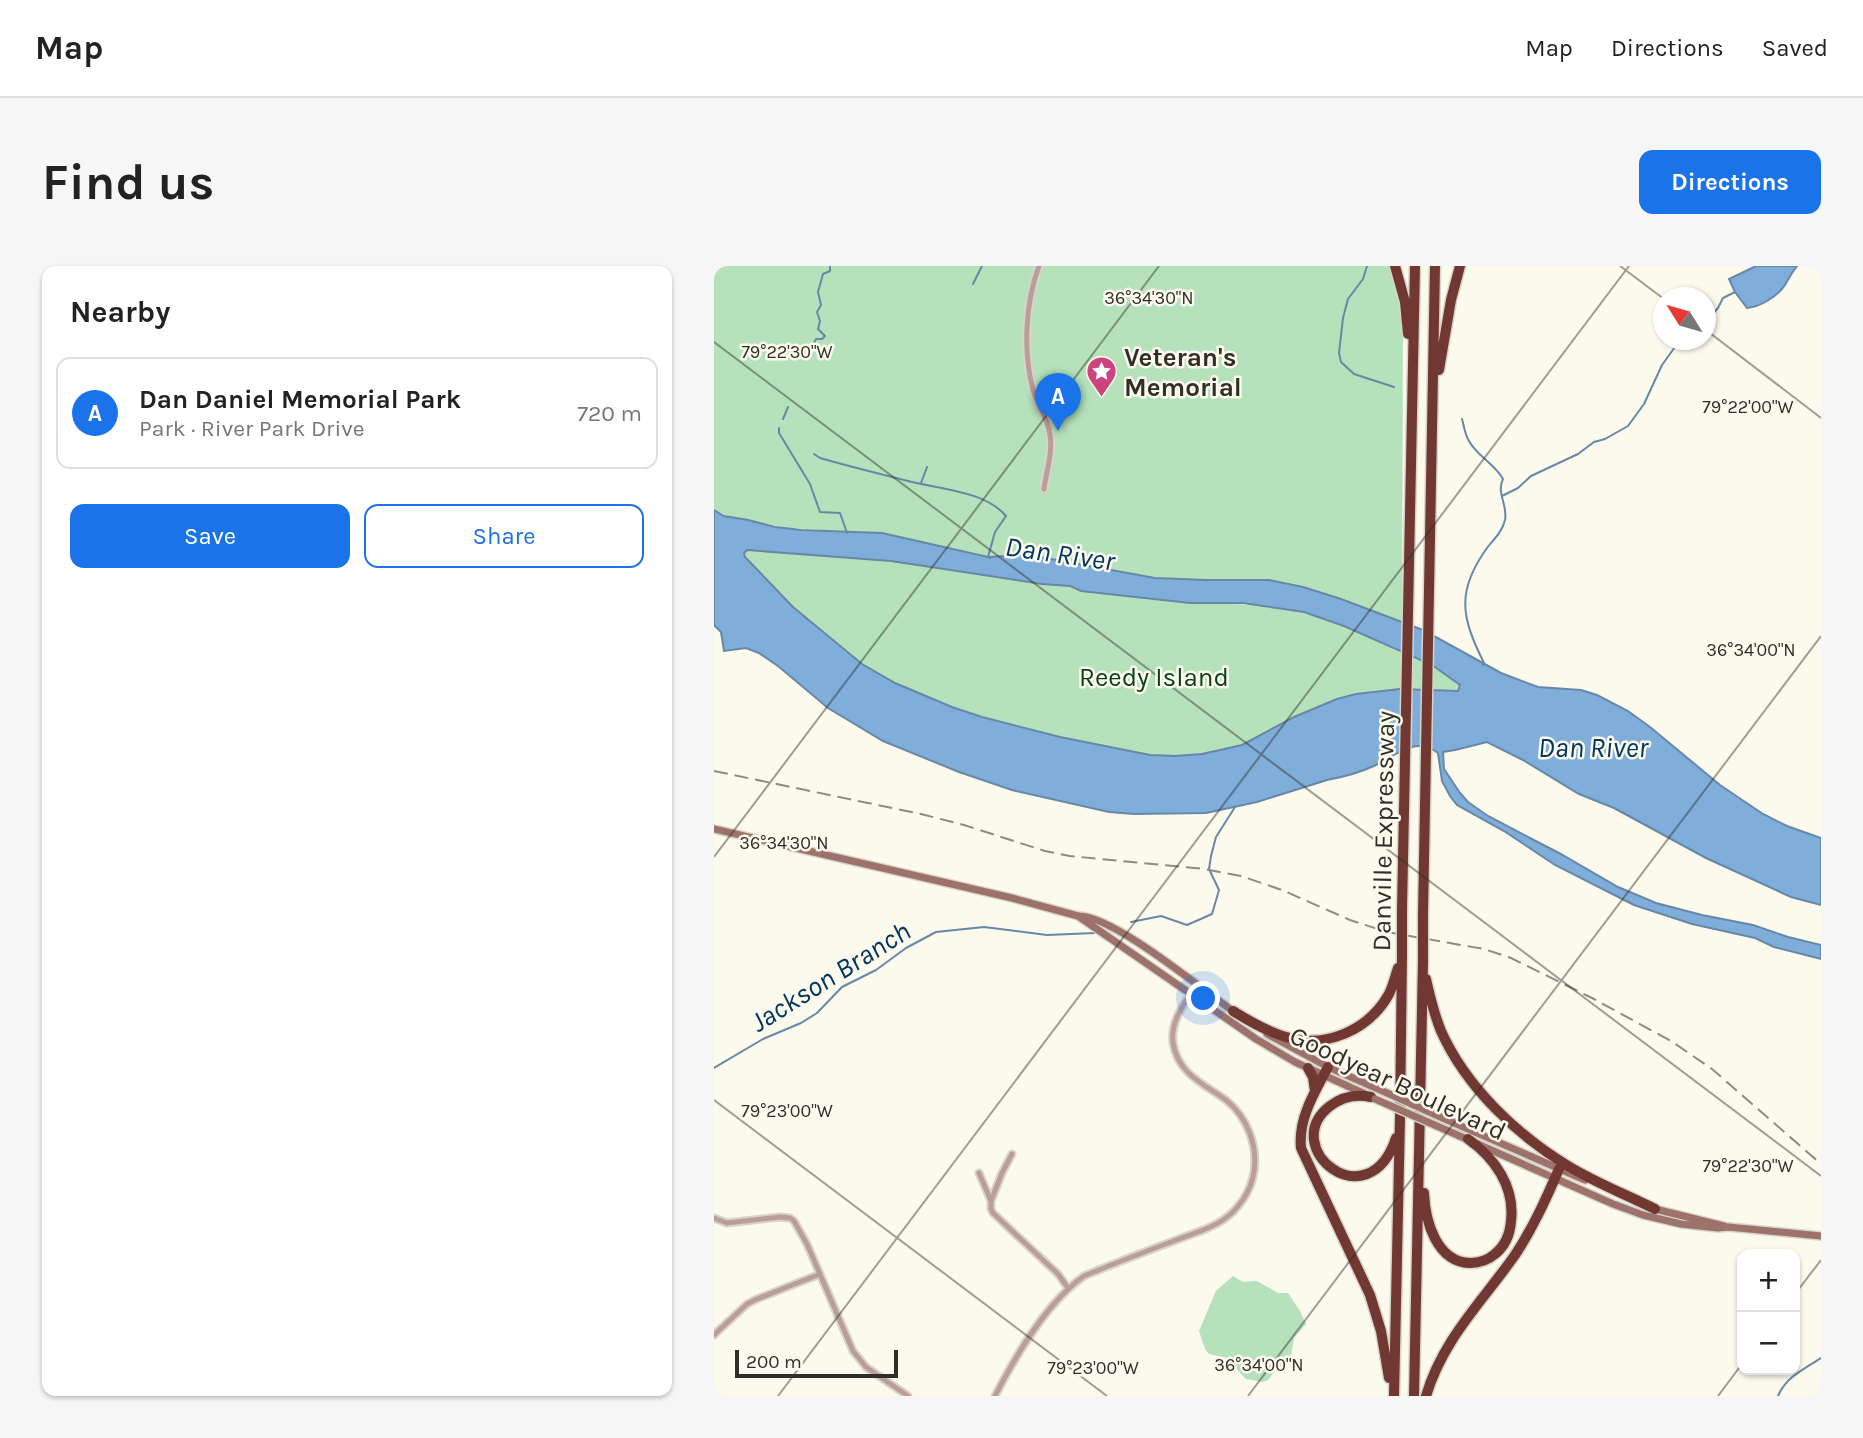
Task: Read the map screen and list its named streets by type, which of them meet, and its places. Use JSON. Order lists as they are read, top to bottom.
{
  "streets": {
    "highway": ["Danville Expressway"],
    "main road": ["Goodyear Boulevard"]
  },
  "water": ["Dan River", "Jackson Branch"],
  "parks": ["Reedy Island"],
  "places": {
    "place": ["Veteran's Memorial"]
  },
  "scale_bar": "200 m",
  "north": "top left",
  "page": {
    "header": "Map",
    "nav": ["Map", "Directions", "Saved"],
    "buttons": [
      "Directions",
      ["Save", "Share"]
    ],
    "title": "Find us",
    "heading": "Nearby",
    "list": [
      {
        "mark": "A",
        "name": "Dan Daniel Memorial Park",
        "note": "Park · River Park Drive",
        "value": "720 m"
      }
    ],
    "pins": "A",
    "map_buttons": ["+", "−"],
    "scale": "200 m"
  },
  "coordinates": [
    "36°34'30\"N",
    "79°22'30\"W",
    "79°22'00\"W",
    "36°34'00\"N",
    "79°23'00\"W"
  ]
}
